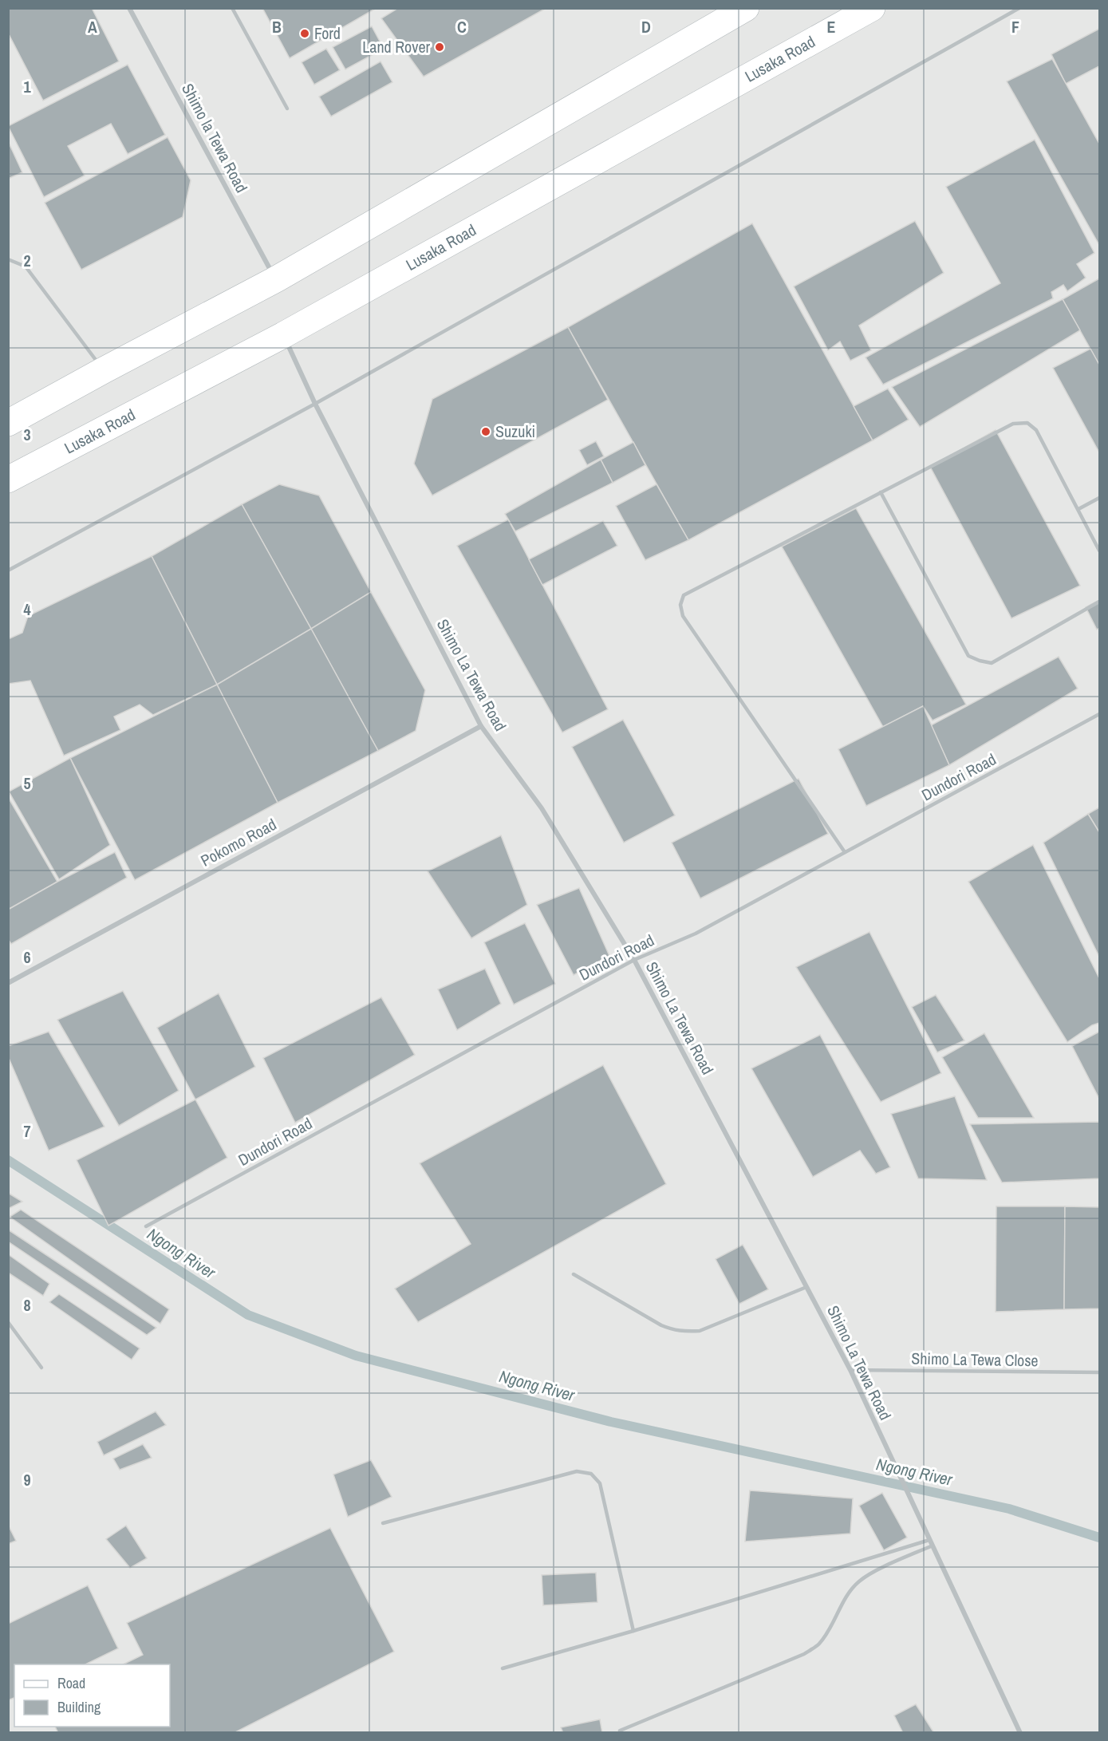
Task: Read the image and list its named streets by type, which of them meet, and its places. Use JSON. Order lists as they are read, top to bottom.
{
  "streets": {
    "main road": ["Lusaka Road"],
    "street": ["Shimo la Tewa Road", "Shimo La Tewa Road", "Pokomo Road"],
    "lane": ["Dundori Road", "Shimo La Tewa Close"]
  },
  "crossings": [
    ["Lusaka Road", "Shimo La Tewa Road"],
    ["Shimo La Tewa Road", "Dundori Road"],
    ["Shimo La Tewa Road", "Pokomo Road"],
    ["Shimo La Tewa Road", "Shimo La Tewa Close"]
  ],
  "water": ["Ngong River"],
  "places": ["Ford", "Land Rover", "Suzuki"],
  "legend": ["Road", "Building"],
  "grid": {
    "columns": [
      "A",
      "B",
      "C",
      "D",
      "E",
      "F"
    ],
    "rows": [
      "1",
      "2",
      "3",
      "4",
      "5",
      "6",
      "7",
      "8",
      "9"
    ]
  }
}
